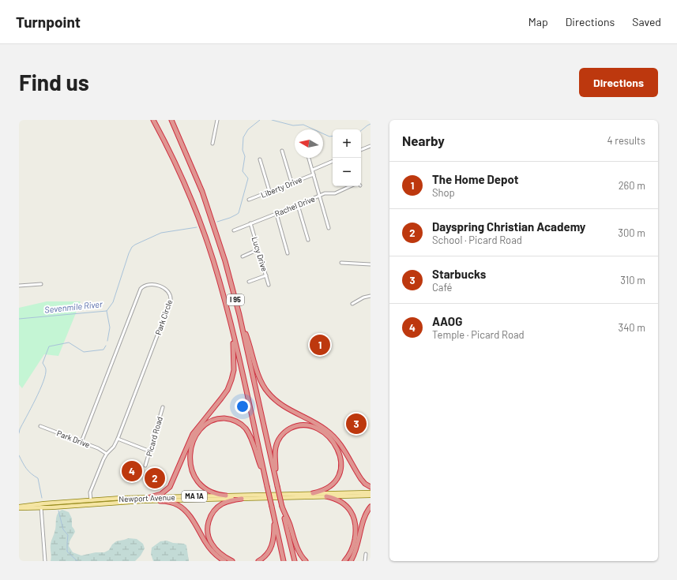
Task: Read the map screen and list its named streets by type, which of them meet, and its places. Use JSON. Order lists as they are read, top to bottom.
{
  "streets": {
    "highway": ["I 95"],
    "main road": ["MA 1A", "Newport Avenue"],
    "street": [
      "Liberty Drive",
      "Rachel Drive",
      "Lucy Drive",
      "Park Circle",
      "Picard Road",
      "Park Drive"
    ]
  },
  "crossings": [
    ["Rachel Drive", "Lucy Drive"],
    ["Park Circle", "Park Drive"],
    ["Park Circle", "Newport Avenue"]
  ],
  "water": ["Sevenmile River"],
  "north": "left",
  "page": {
    "header": "Turnpoint",
    "nav": ["Map", "Directions", "Saved"],
    "buttons": "Directions",
    "title": "Find us",
    "heading": ["Nearby", "4 results"],
    "map_buttons": ["+", "−"],
    "list": [
      {
        "mark": "1",
        "name": "The Home Depot",
        "note": "Shop",
        "value": "260 m"
      },
      {
        "mark": "2",
        "name": "Dayspring Christian Academy",
        "note": "School · Picard Road",
        "value": "300 m"
      },
      {
        "mark": "3",
        "name": "Starbucks",
        "note": "Café",
        "value": "310 m"
      },
      {
        "mark": "4",
        "name": "AAOG",
        "note": "Temple · Picard Road",
        "value": "340 m"
      }
    ],
    "pins": [
      "1",
      "3",
      "4",
      "2"
    ]
  }
}
